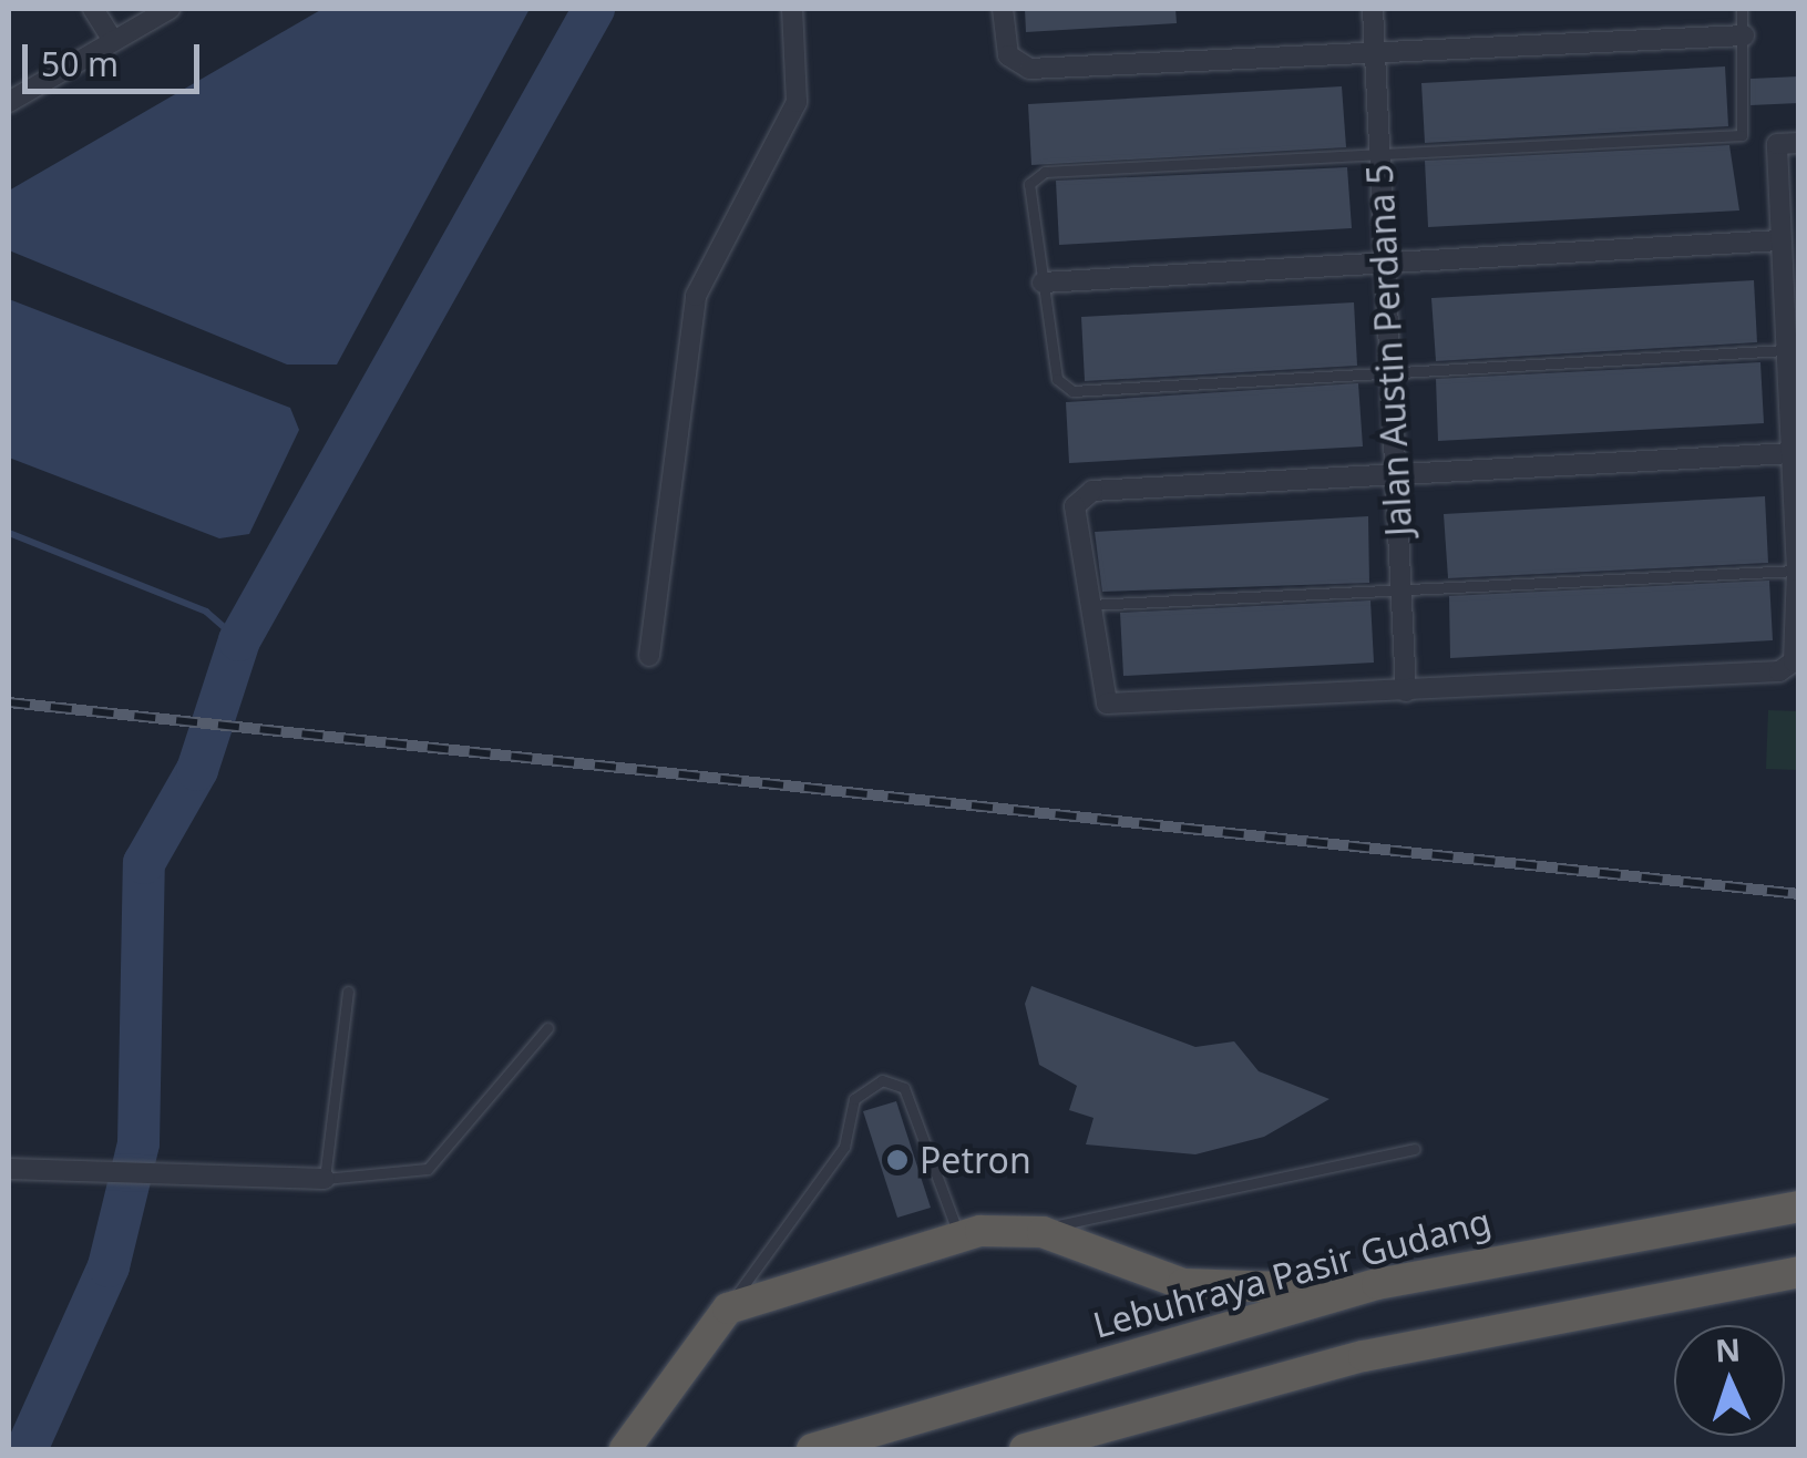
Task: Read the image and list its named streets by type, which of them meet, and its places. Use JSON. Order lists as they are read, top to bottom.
{
  "streets": {
    "highway": ["Lebuhraya Pasir Gudang"],
    "street": ["Jalan Austin Perdana 5"]
  },
  "places": ["Petron"],
  "scale_bar": "50 m",
  "north": "top"
}
